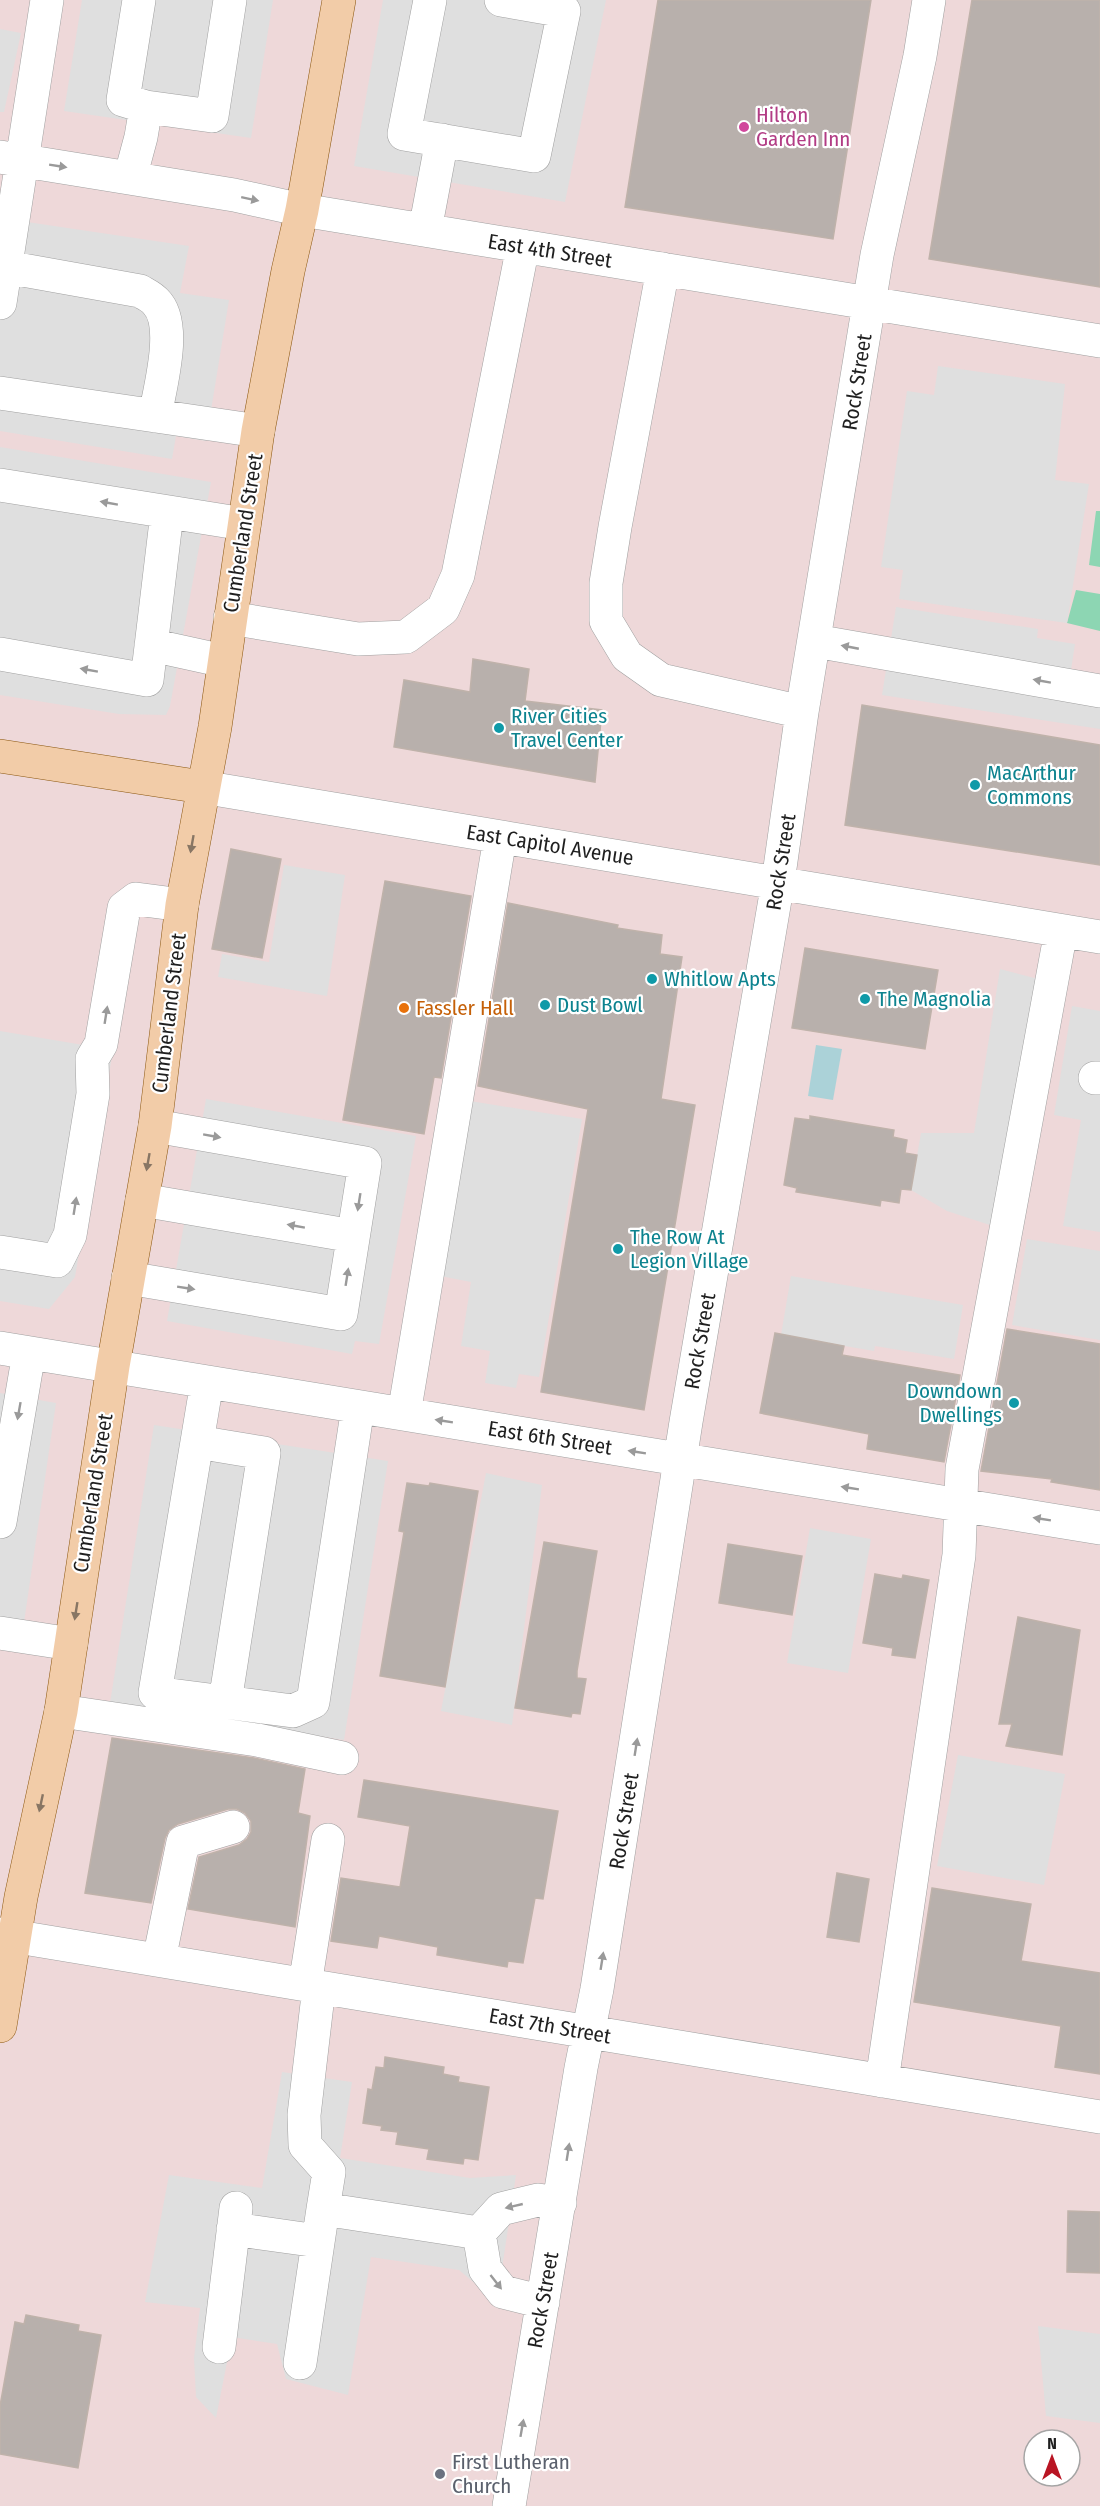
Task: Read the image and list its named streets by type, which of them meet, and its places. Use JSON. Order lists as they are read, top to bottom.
{
  "streets": {
    "main road": ["Cumberland Street", "East Capitol Avenue"],
    "street": [
      "East 4th Street",
      "Rock Street",
      "East 6th Street",
      "East 7th Street"
    ]
  },
  "crossings": [
    ["East 4th Street", "Rock Street"],
    ["East 4th Street", "Cumberland Street"],
    ["Rock Street", "East Capitol Avenue"],
    ["Rock Street", "East 6th Street"],
    ["Rock Street", "East 7th Street"],
    ["Cumberland Street", "East Capitol Avenue"],
    ["Cumberland Street", "East 6th Street"],
    ["Cumberland Street", "East 7th Street"]
  ],
  "one_way": ["East 6th Street"],
  "places": [
    "Hilton Garden Inn",
    "River Cities Travel Center",
    "MacArthur Commons",
    "Whitlow Apts",
    "The Magnolia",
    "Dust Bowl",
    "Fassler Hall",
    "The Row At Legion Village",
    "Downdown Dwellings",
    "First Lutheran Church"
  ],
  "north": "top"
}
